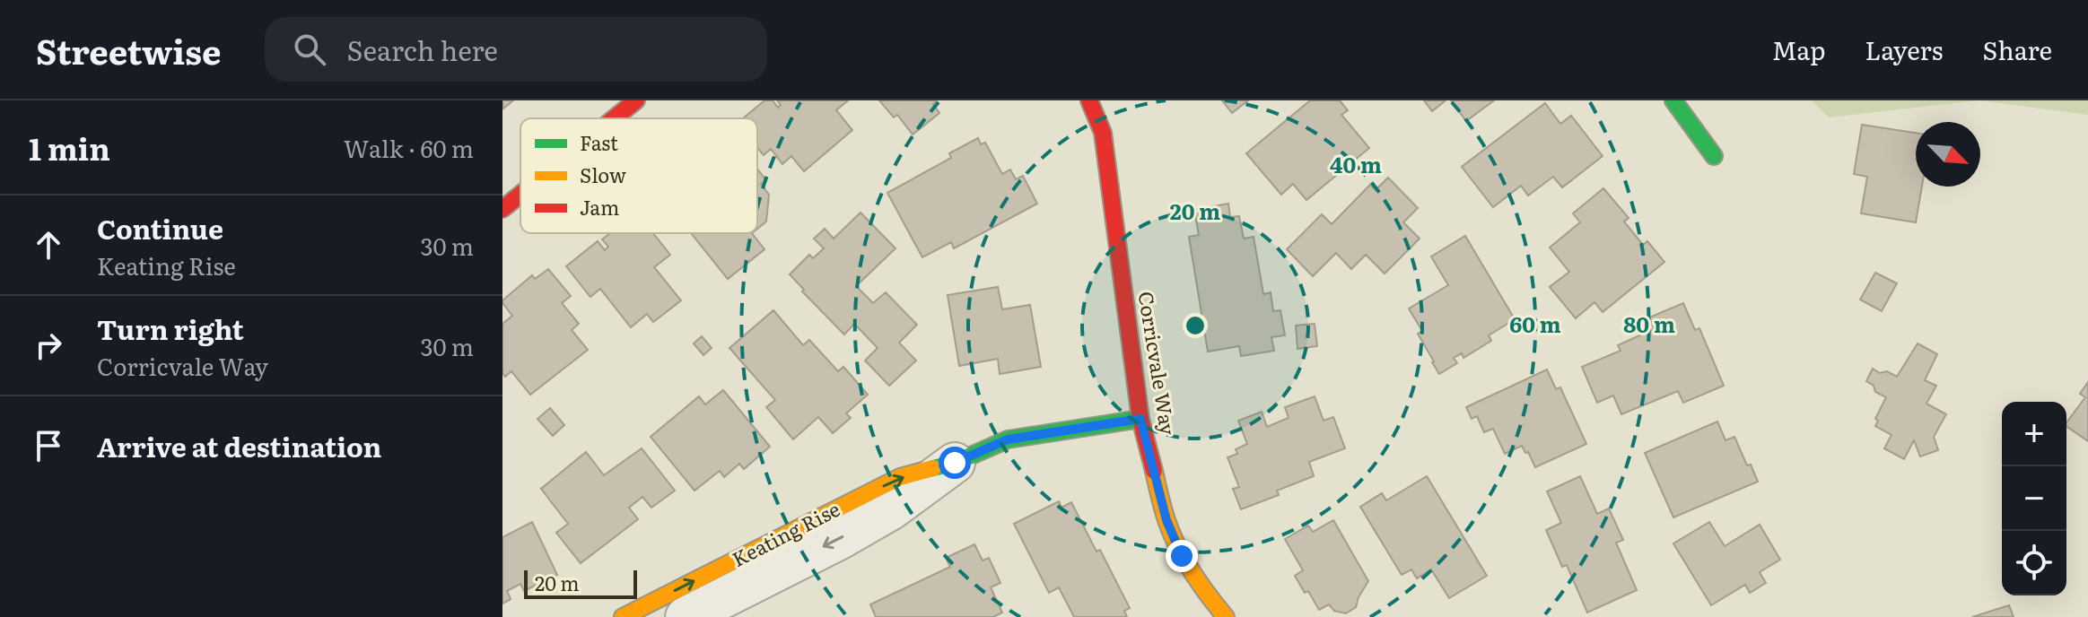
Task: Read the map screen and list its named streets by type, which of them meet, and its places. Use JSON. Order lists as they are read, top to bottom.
{
  "streets": {
    "street": ["Corricvale Way", "Keating Rise"]
  },
  "crossings": [
    ["Corricvale Way", "Keating Rise"]
  ],
  "legend": ["Fast", "Slow", "Jam"],
  "scale_bar": "20 m",
  "north": "bottom right",
  "page": {
    "header": "Streetwise",
    "search": "Search here",
    "nav": ["Map", "Layers", "Share"],
    "heading": ["1 min", "Walk · 60 m"],
    "list": [
      ["Continue", "Keating Rise", "30 m"],
      ["Turn right", "Corricvale Way", "30 m"],
      "Arrive at destination"
    ],
    "map_buttons": ["+", "−"],
    "scale": "20 m"
  },
  "rings": [
    "40 m",
    "20 m",
    "60 m",
    "80 m"
  ]
}
